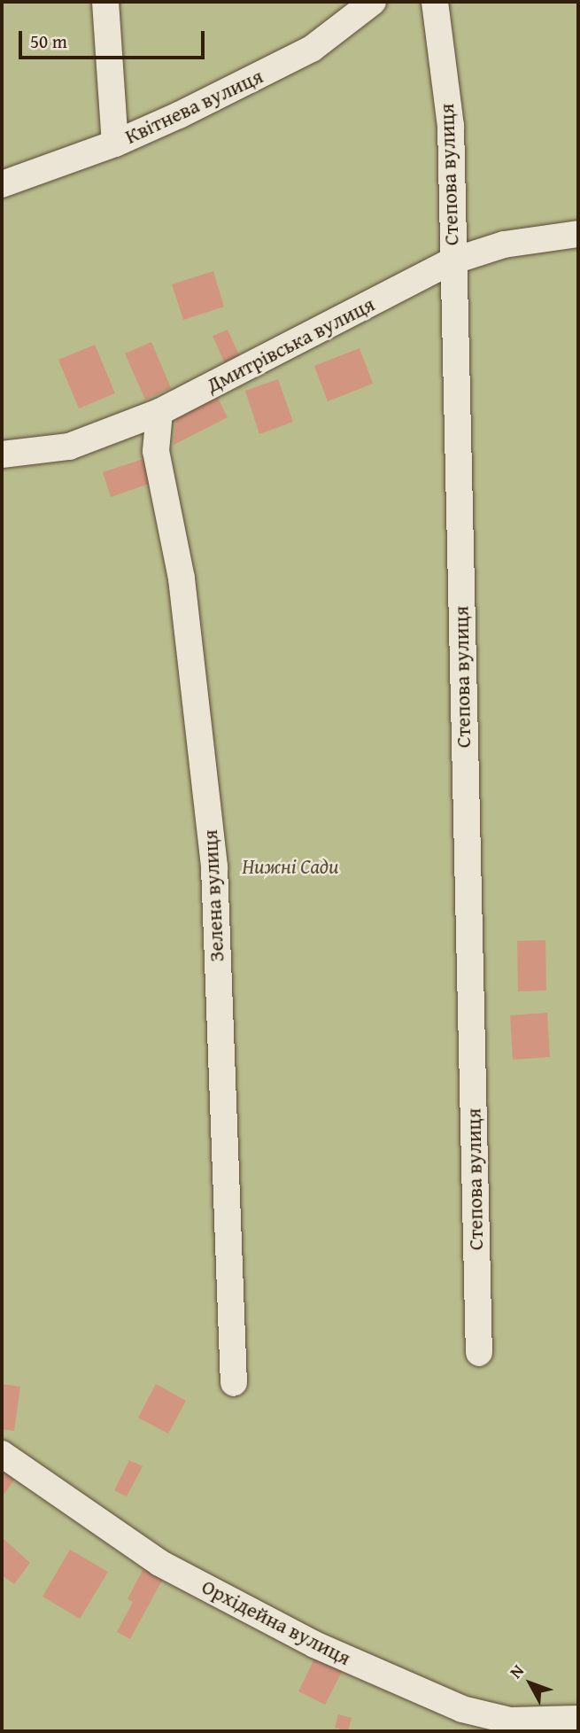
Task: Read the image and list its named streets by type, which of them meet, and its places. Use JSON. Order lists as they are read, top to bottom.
{
  "streets": {
    "street": [
      "Квітнева вулиця",
      "Степова вулиця",
      "Дмитрівська вулиця",
      "Зелена вулиця",
      "Орхідейна вулиця"
    ]
  },
  "crossings": [
    ["Степова вулиця", "Дмитрівська вулиця"],
    ["Дмитрівська вулиця", "Зелена вулиця"]
  ],
  "parks": ["Нижні Сади"],
  "scale_bar": "50 m",
  "north": "top left"
}
